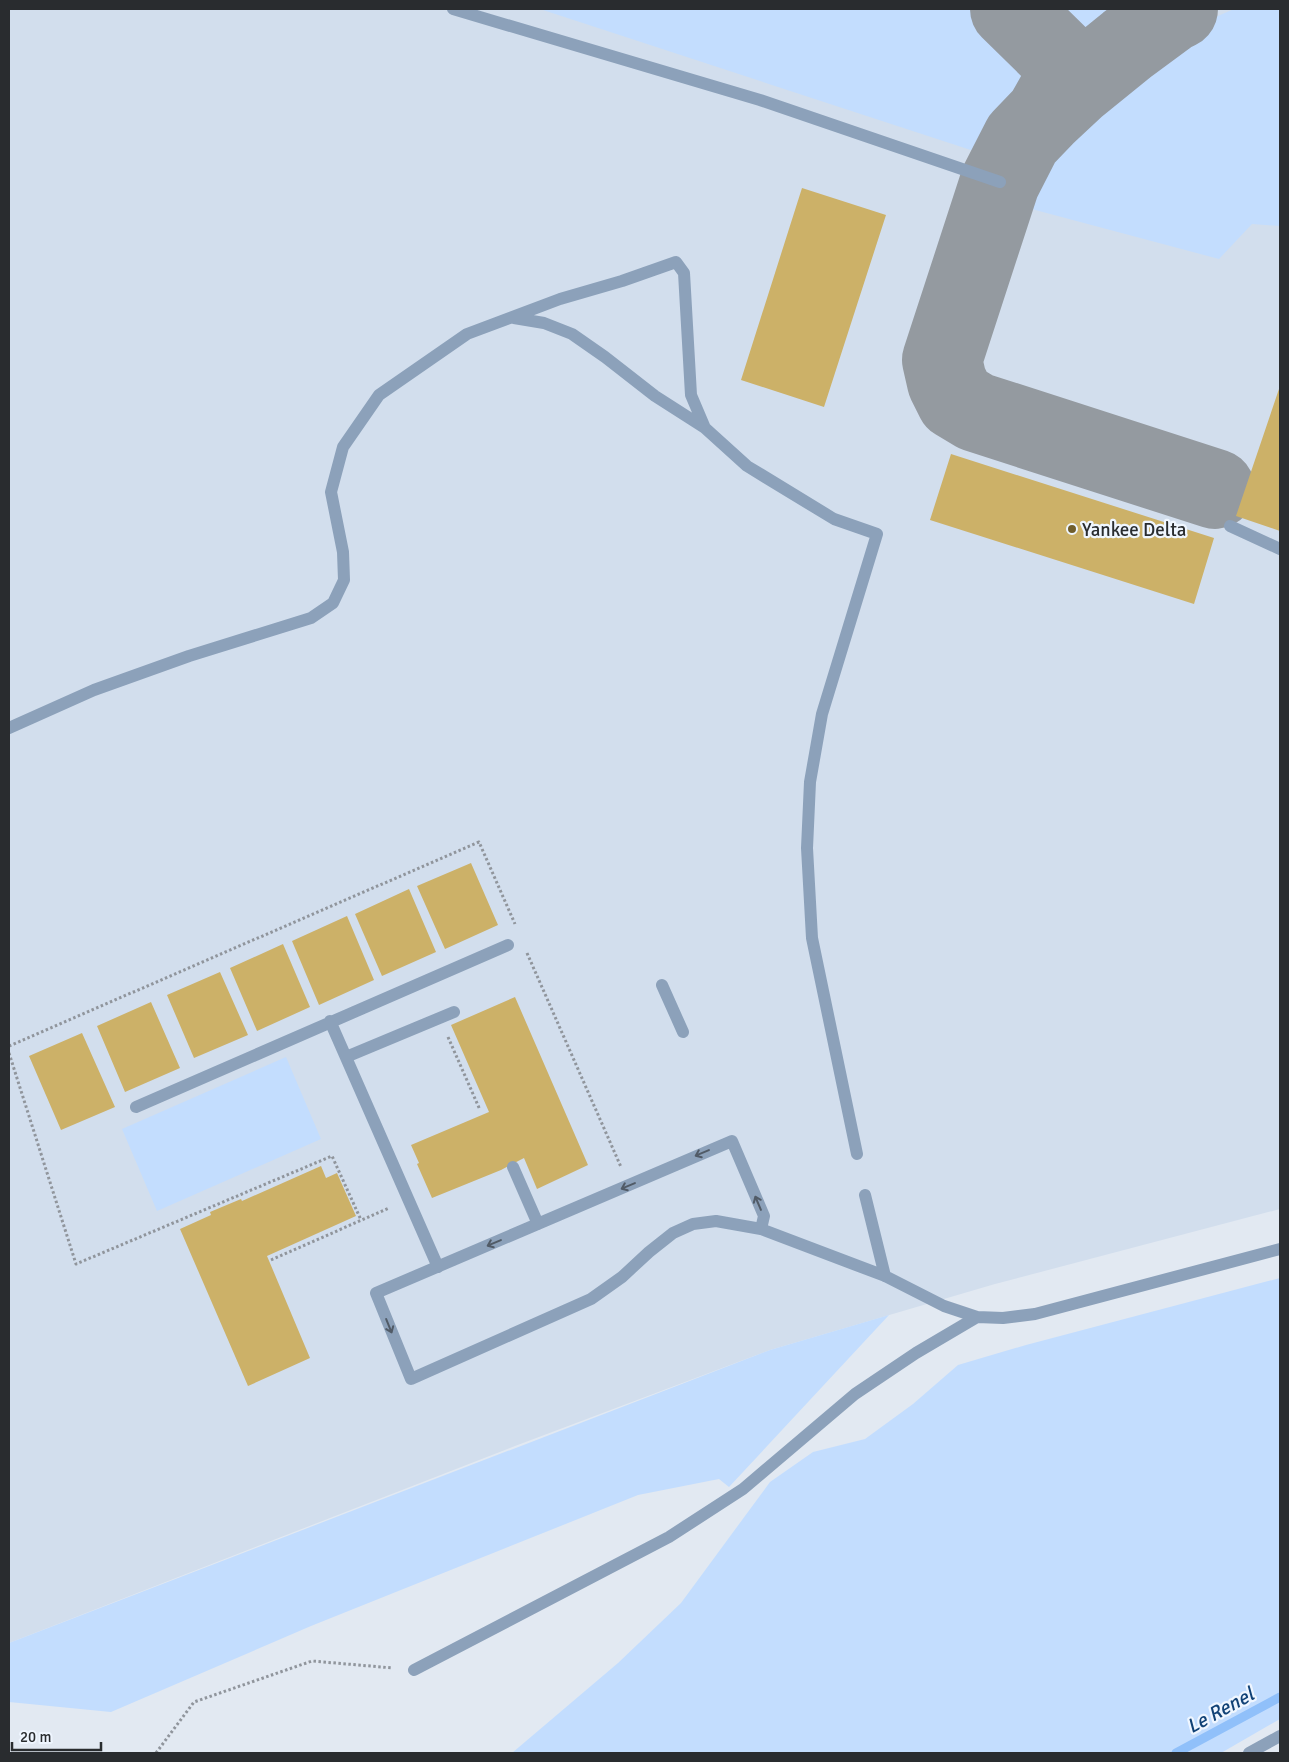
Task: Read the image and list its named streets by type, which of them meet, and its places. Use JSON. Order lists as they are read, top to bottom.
{
  "water": ["Le Renel"],
  "places": ["Yankee Delta"],
  "scale_bar": "20 m"
}
